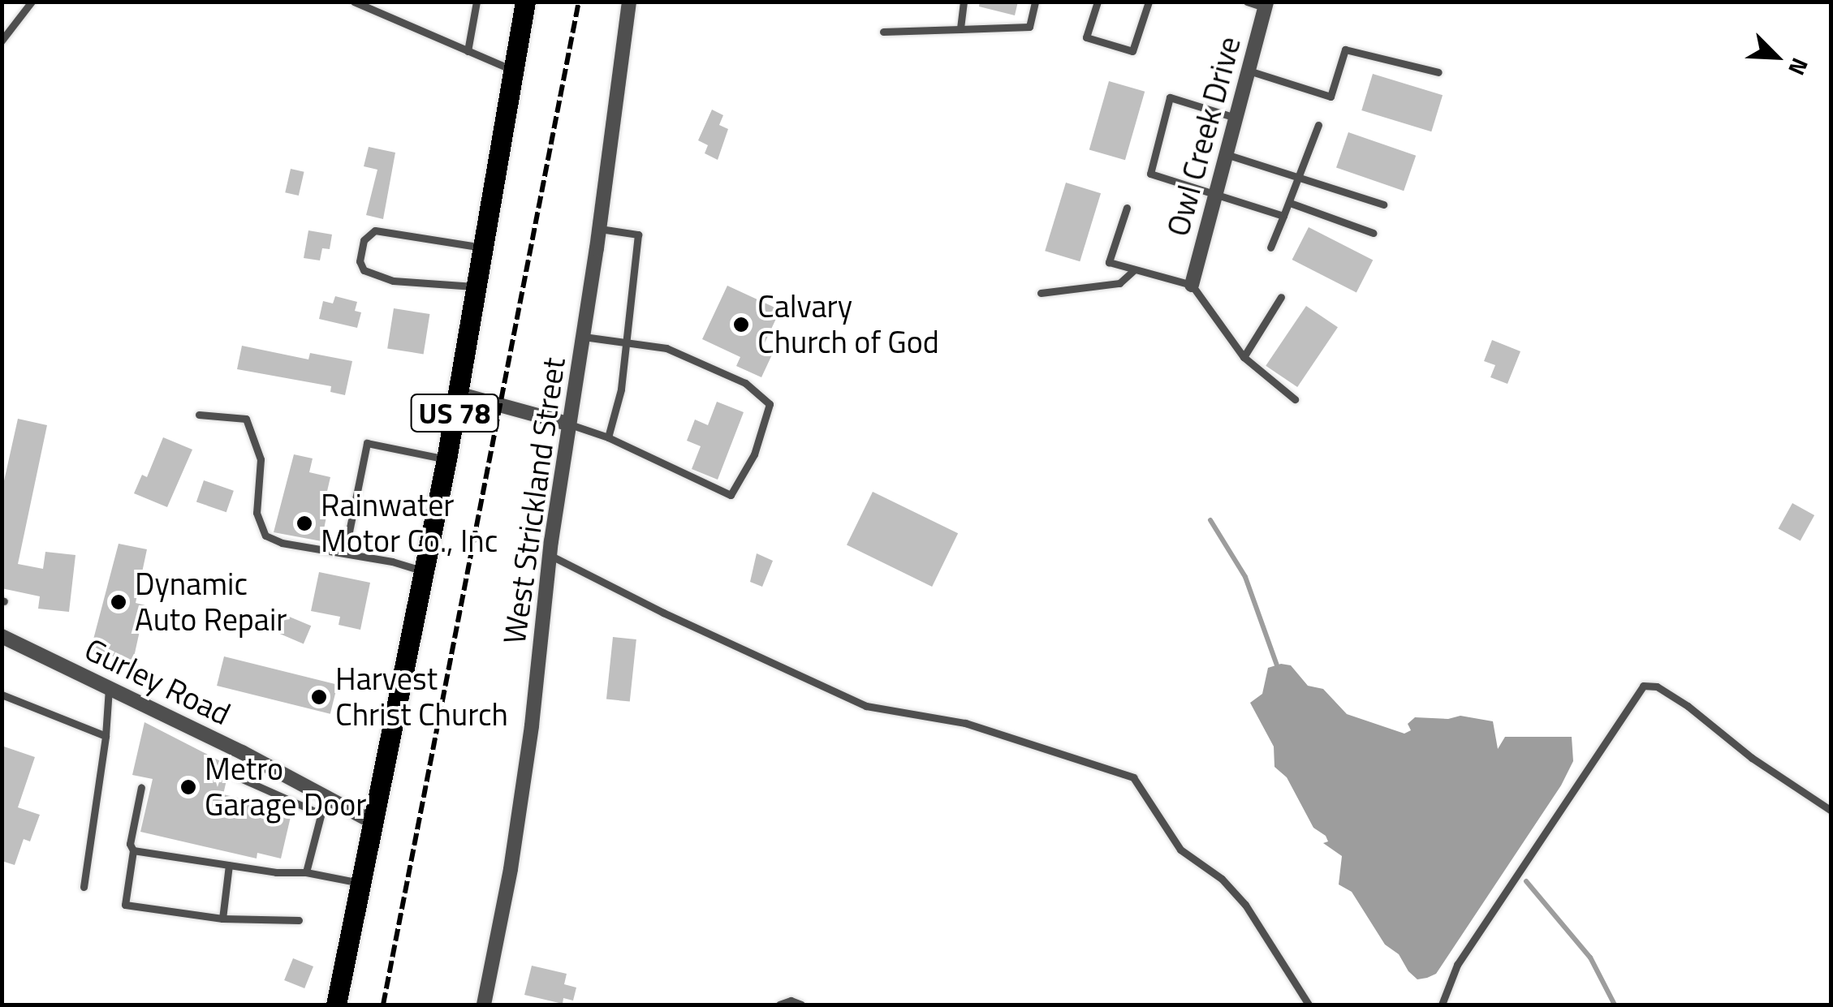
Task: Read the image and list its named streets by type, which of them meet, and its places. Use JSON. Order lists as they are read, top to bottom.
{
  "streets": {
    "main road": ["US 78"],
    "street": ["Owl Creek Drive", "West Strickland Street", "Gurley Road"]
  },
  "crossings": [
    ["US 78", "Gurley Road"]
  ],
  "places": [
    "Calvary Church of God",
    "Rainwater Motor Co., Inc",
    "Dynamic Auto Repair",
    "Harvest Christ Church",
    "Metro Garage Door"
  ],
  "north": "bottom right"
}
